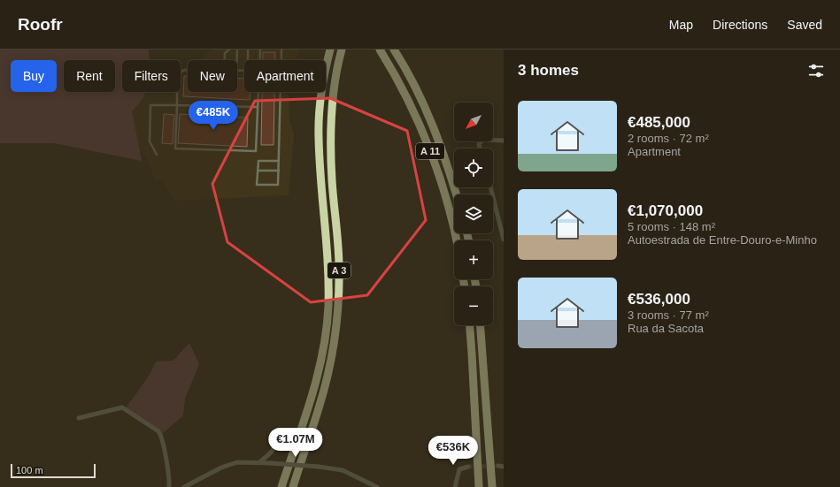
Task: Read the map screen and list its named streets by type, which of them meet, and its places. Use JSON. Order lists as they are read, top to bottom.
{
  "streets": {
    "highway": ["A 11", "A 3"]
  },
  "scale_bar": "100 m",
  "north": "bottom left",
  "page": {
    "header": "Roofr",
    "nav": ["Map", "Directions", "Saved"],
    "heading": "3 homes",
    "chip": [
      "Buy",
      "Rent",
      "Filters",
      "New",
      "Apartment"
    ],
    "list": [
      {
        "name": "€485,000",
        "note": "2 rooms · 72 m² · Apartment"
      },
      {
        "name": "€1,070,000",
        "note": "5 rooms · 148 m² · Autoestrada de Entre-Douro-e-Minho"
      },
      {
        "name": "€536,000",
        "note": "3 rooms · 77 m² · Rua da Sacota"
      }
    ],
    "price": ["€485K", "€1.07M", "€536K"],
    "map_buttons": ["+", "−"],
    "scale": "100 m"
  }
}
